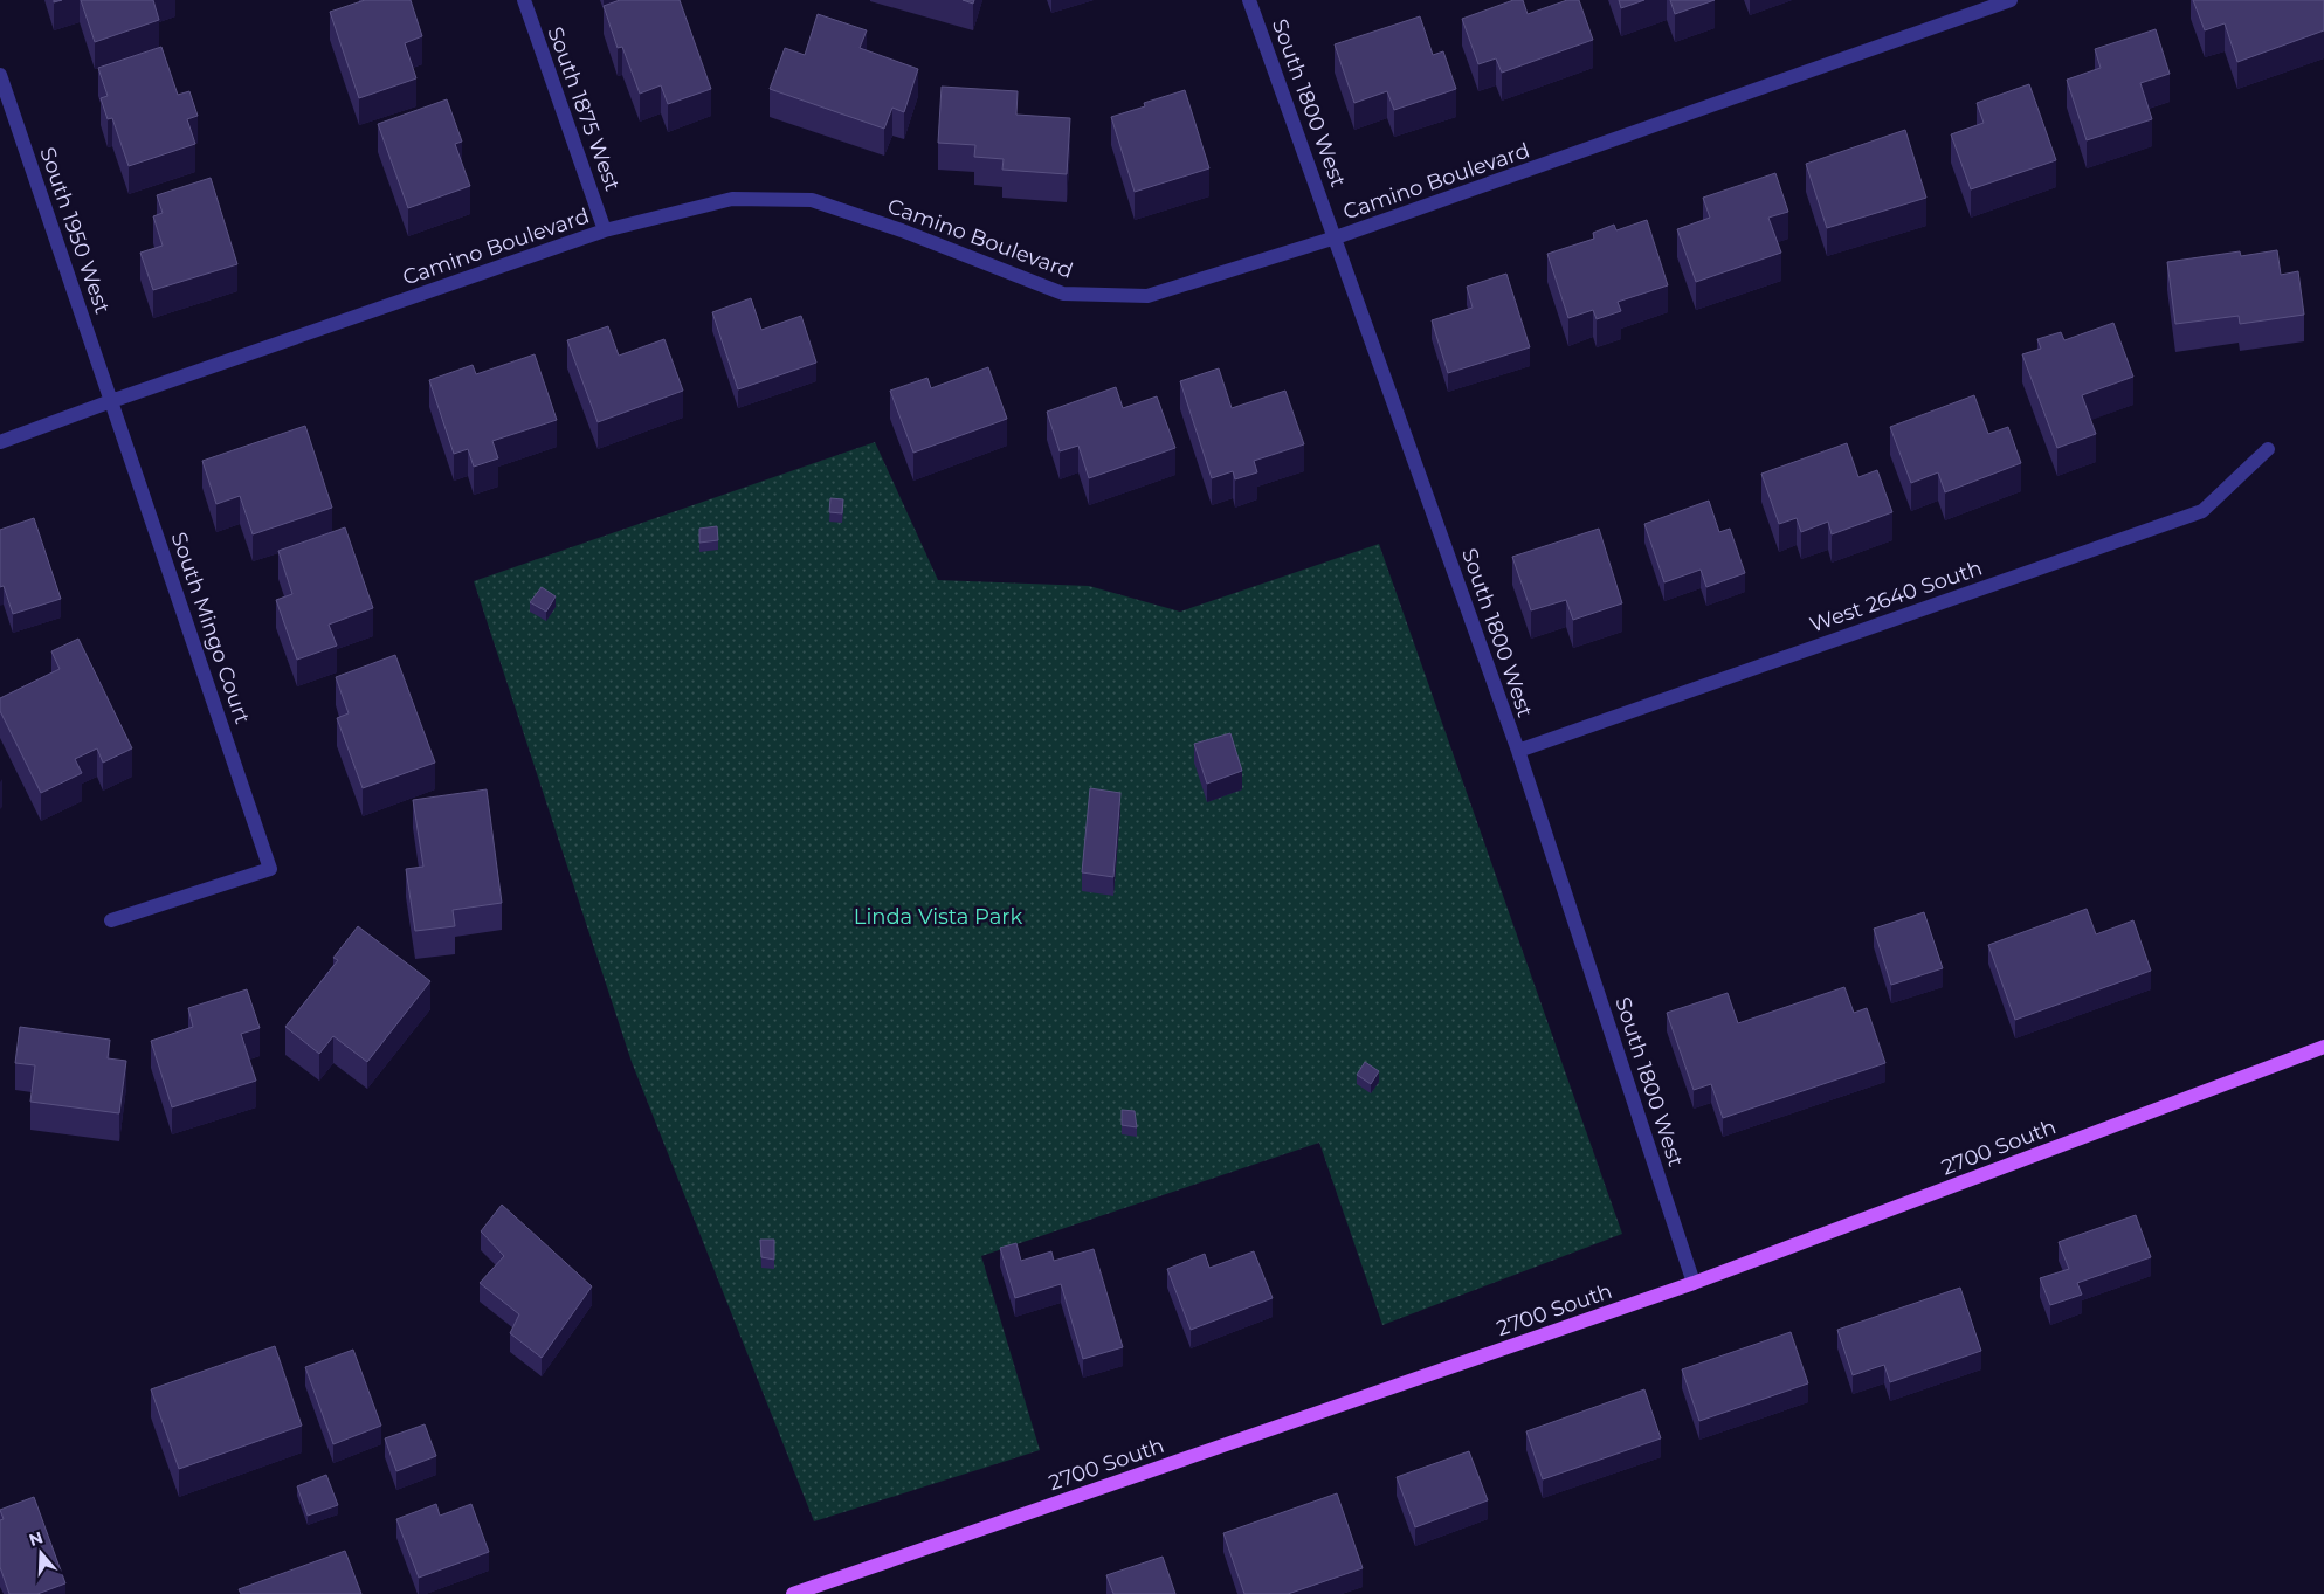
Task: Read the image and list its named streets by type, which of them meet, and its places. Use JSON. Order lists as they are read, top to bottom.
{
  "streets": {
    "main road": ["2700 South"],
    "street": [
      "South 1800 West",
      "South 1875 West",
      "Camino Boulevard",
      "South 1950 West",
      "West 2640 South",
      "South Mingo Court"
    ]
  },
  "crossings": [
    ["South 1800 West", "Camino Boulevard"],
    ["South 1800 West", "West 2640 South"],
    ["South 1800 West", "2700 South"],
    ["South 1875 West", "Camino Boulevard"],
    ["Camino Boulevard", "South 1950 West"],
    ["Camino Boulevard", "South Mingo Court"],
    ["South 1950 West", "South Mingo Court"]
  ],
  "parks": ["Linda Vista Park"],
  "north": "top"
}
